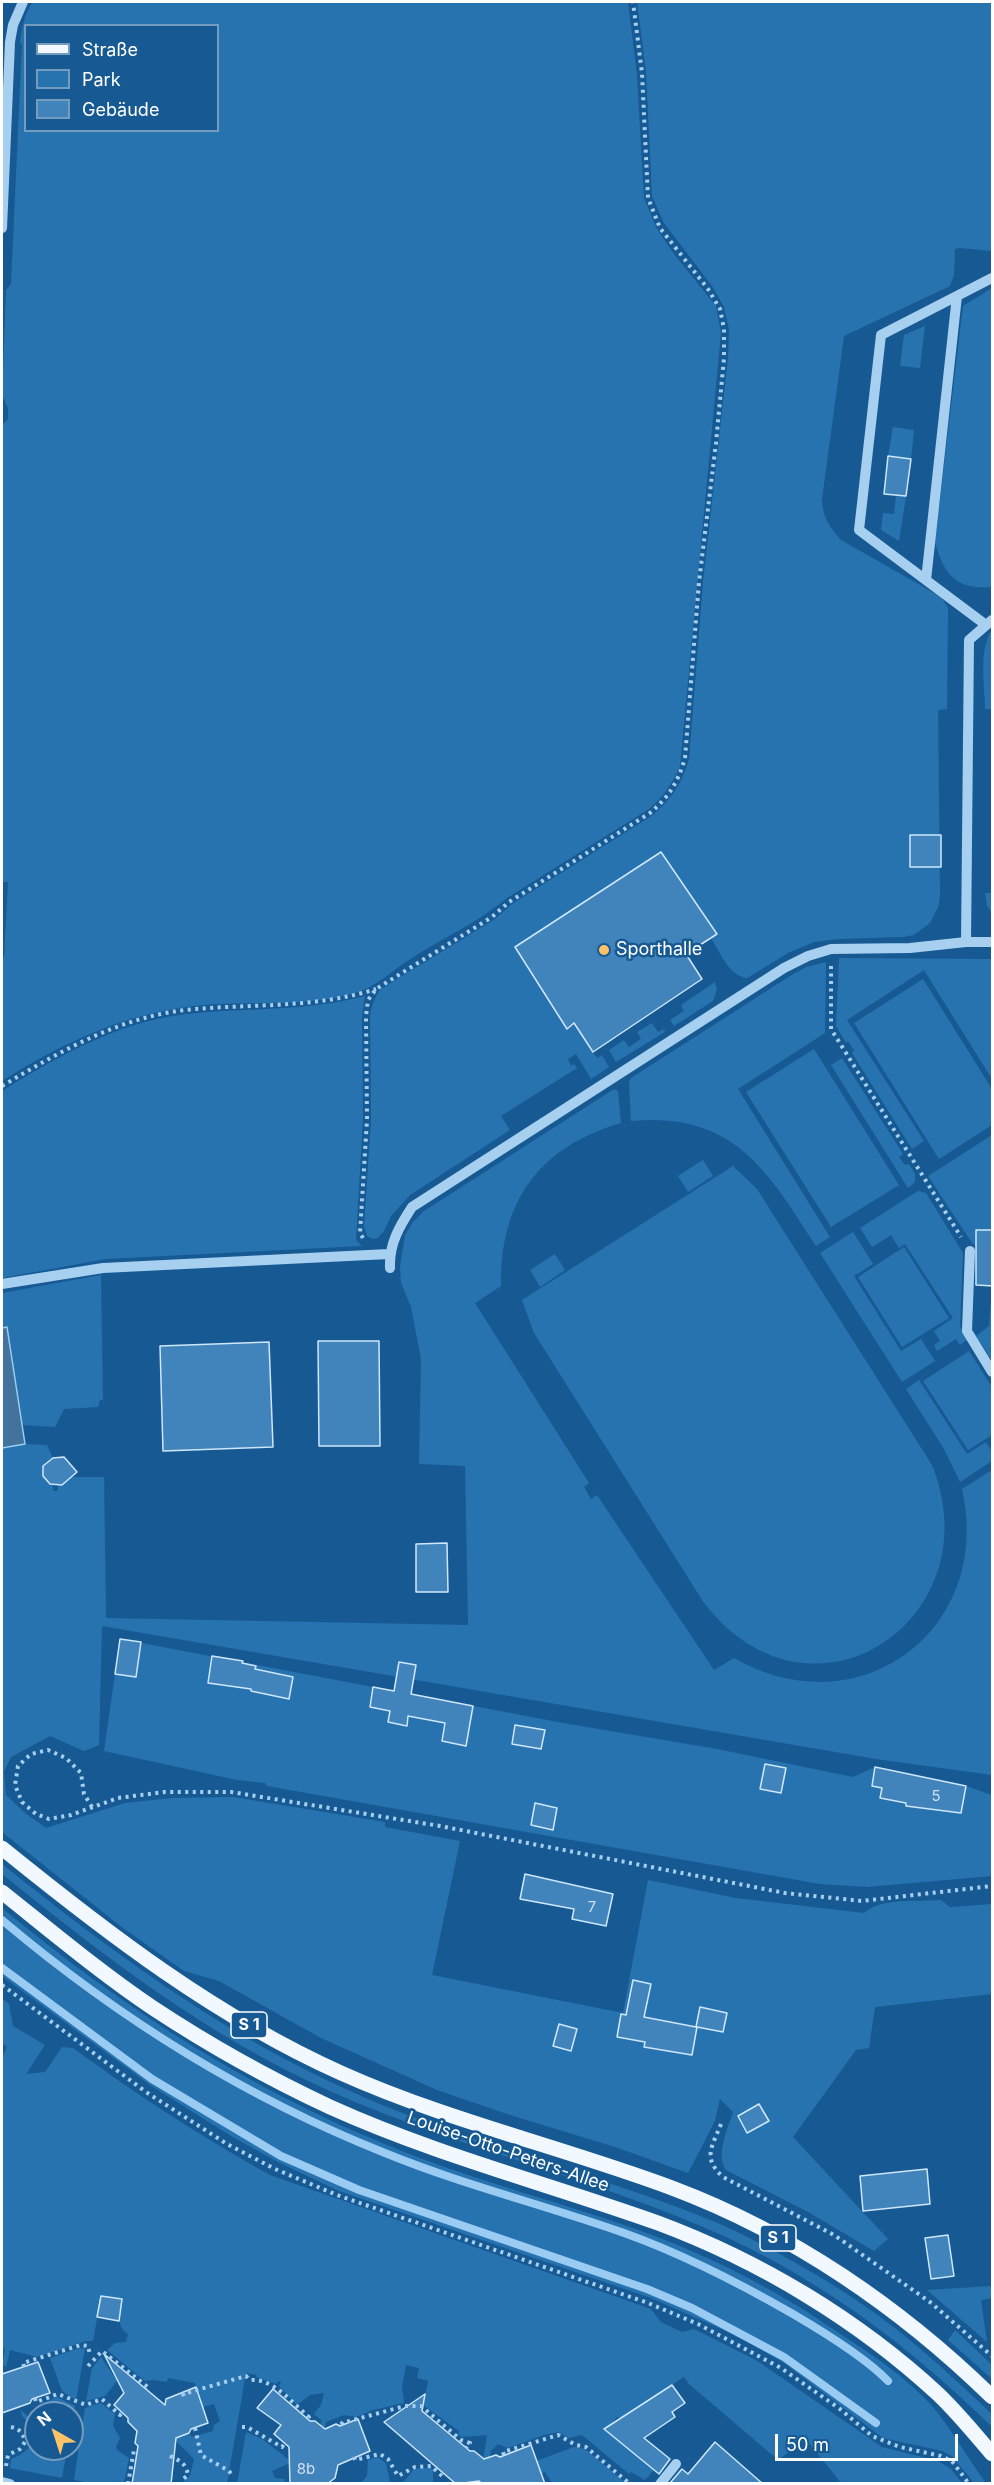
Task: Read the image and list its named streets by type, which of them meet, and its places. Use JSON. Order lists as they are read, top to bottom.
{
  "streets": {
    "main road": ["S 1", "Louise-Otto-Peters-Allee"]
  },
  "places": ["Sporthalle"],
  "house_numbers": ["5", "7", "8b"],
  "legend": ["Straße", "Park", "Gebäude"],
  "scale_bar": "50 m",
  "north": "top left"
}
